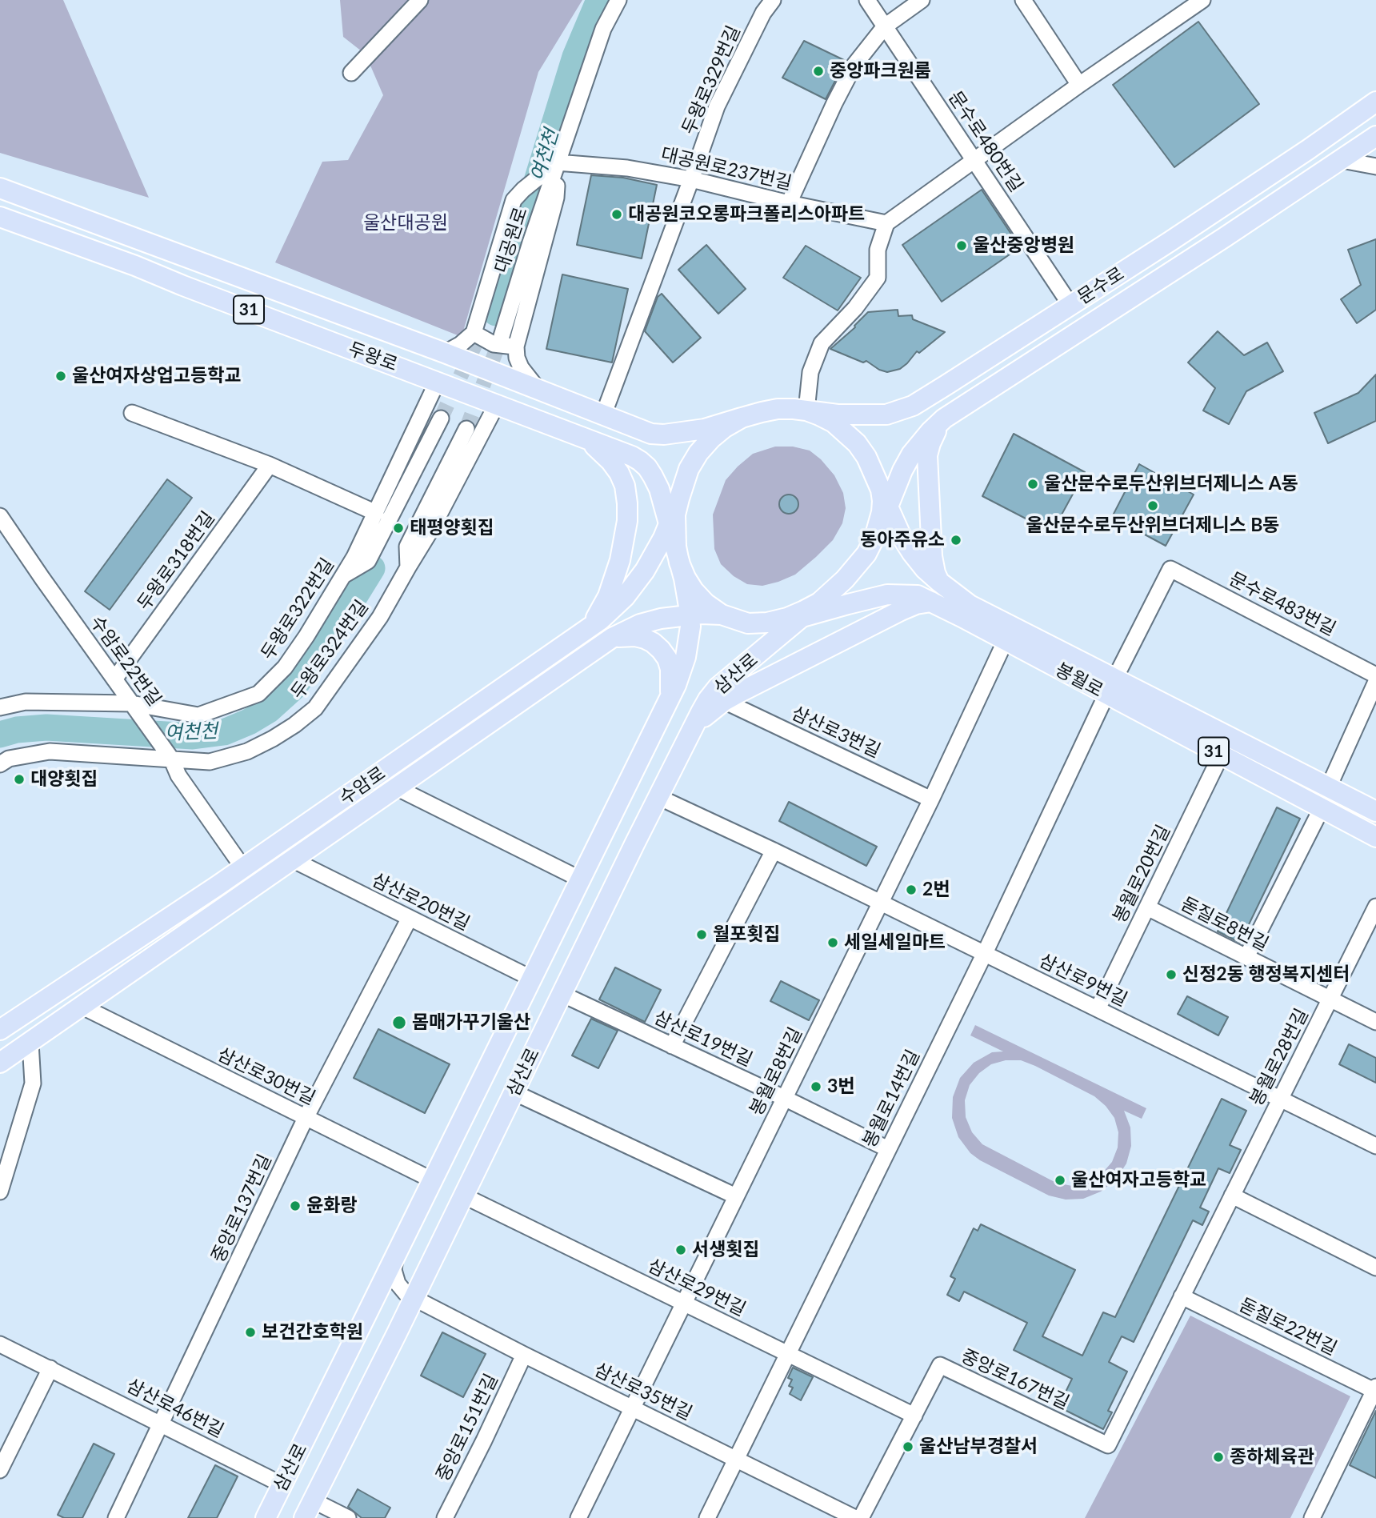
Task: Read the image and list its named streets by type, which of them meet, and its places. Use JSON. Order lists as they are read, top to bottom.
{
  "streets": {
    "main road": [
      "문수로",
      "31",
      "두왕로",
      "삼산로",
      "봉월로",
      "수암로"
    ],
    "street": [
      "두왕로329번길",
      "문수로480번길",
      "대공원로237번길",
      "대공원로",
      "두왕로318번길",
      "문수로483번길",
      "두왕로322번길",
      "두왕로324번길",
      "수암로22번길",
      "삼산로3번길",
      "봉월로20번길",
      "삼산로20번길",
      "돋질로8번길",
      "삼산로9번길",
      "삼산로19번길",
      "봉월로28번길",
      "봉월로8번길",
      "삼산로30번길",
      "봉월로14번길",
      "중앙로137번길",
      "삼산로29번길",
      "돋질로22번길",
      "중앙로167번길",
      "삼산로35번길",
      "삼산로46번길",
      "중앙로151번길"
    ]
  },
  "crossings": [
    ["두왕로329번길", "대공원로237번길"],
    ["두왕로329번길", "문수로"],
    ["문수로480번길", "문수로"],
    ["대공원로237번길", "대공원로"],
    ["문수로", "봉월로"],
    ["두왕로", "두왕로322번길"],
    ["두왕로", "두왕로324번길"],
    ["두왕로", "삼산로"],
    ["두왕로", "수암로"],
    ["두왕로318번길", "수암로22번길"],
    ["문수로483번길", "봉월로14번길"],
    ["두왕로322번길", "수암로22번길"],
    ["두왕로324번길", "수암로22번길"],
    ["수암로22번길", "수암로"],
    ["삼산로", "봉월로"],
    ["삼산로", "수암로"],
    ["삼산로", "삼산로20번길"],
    ["삼산로", "삼산로9번길"],
    ["삼산로", "삼산로19번길"],
    ["삼산로", "삼산로30번길"],
    ["삼산로", "삼산로29번길"],
    ["삼산로", "삼산로35번길"],
    ["삼산로", "삼산로46번길"],
    ["봉월로", "봉월로20번길"],
    ["봉월로", "봉월로8번길"],
    ["봉월로", "봉월로14번길"],
    ["삼산로3번길", "봉월로8번길"],
    ["수암로", "삼산로20번길"],
    ["수암로", "삼산로30번길"],
    ["봉월로20번길", "돋질로8번길"],
    ["봉월로20번길", "삼산로9번길"],
    ["삼산로20번길", "중앙로137번길"],
    ["돋질로8번길", "봉월로28번길"],
    ["삼산로9번길", "봉월로28번길"],
    ["삼산로9번길", "봉월로8번길"],
    ["삼산로9번길", "봉월로14번길"],
    ["삼산로19번길", "봉월로8번길"],
    ["삼산로19번길", "봉월로14번길"],
    ["봉월로28번길", "돋질로22번길"],
    ["봉월로28번길", "중앙로167번길"],
    ["봉월로8번길", "삼산로29번길"],
    ["봉월로8번길", "삼산로35번길"],
    ["삼산로30번길", "중앙로137번길"],
    ["봉월로14번길", "삼산로29번길"],
    ["봉월로14번길", "삼산로35번길"],
    ["중앙로137번길", "삼산로46번길"],
    ["삼산로29번길", "중앙로167번길"],
    ["삼산로35번길", "중앙로151번길"]
  ],
  "water": ["여천천"],
  "parks": ["울산대공원"],
  "places": [
    "중앙파크원룸",
    "대공원코오롱파크폴리스아파트",
    "울산중앙병원",
    "울산여자상업고등학교",
    "울산문수로두산위브더제니스 A동",
    "울산문수로두산위브더제니스 B동",
    "태평양횟집",
    "동아주유소",
    "대양횟집",
    "2번",
    "월포횟집",
    "세일세일마트",
    "신정2동 행정복지센터",
    "몸매가꾸기울산",
    "3번",
    "울산여자고등학교",
    "윤화랑",
    "서생횟집",
    "보건간호학원",
    "울산남부경찰서",
    "종하체육관"
  ]
}
